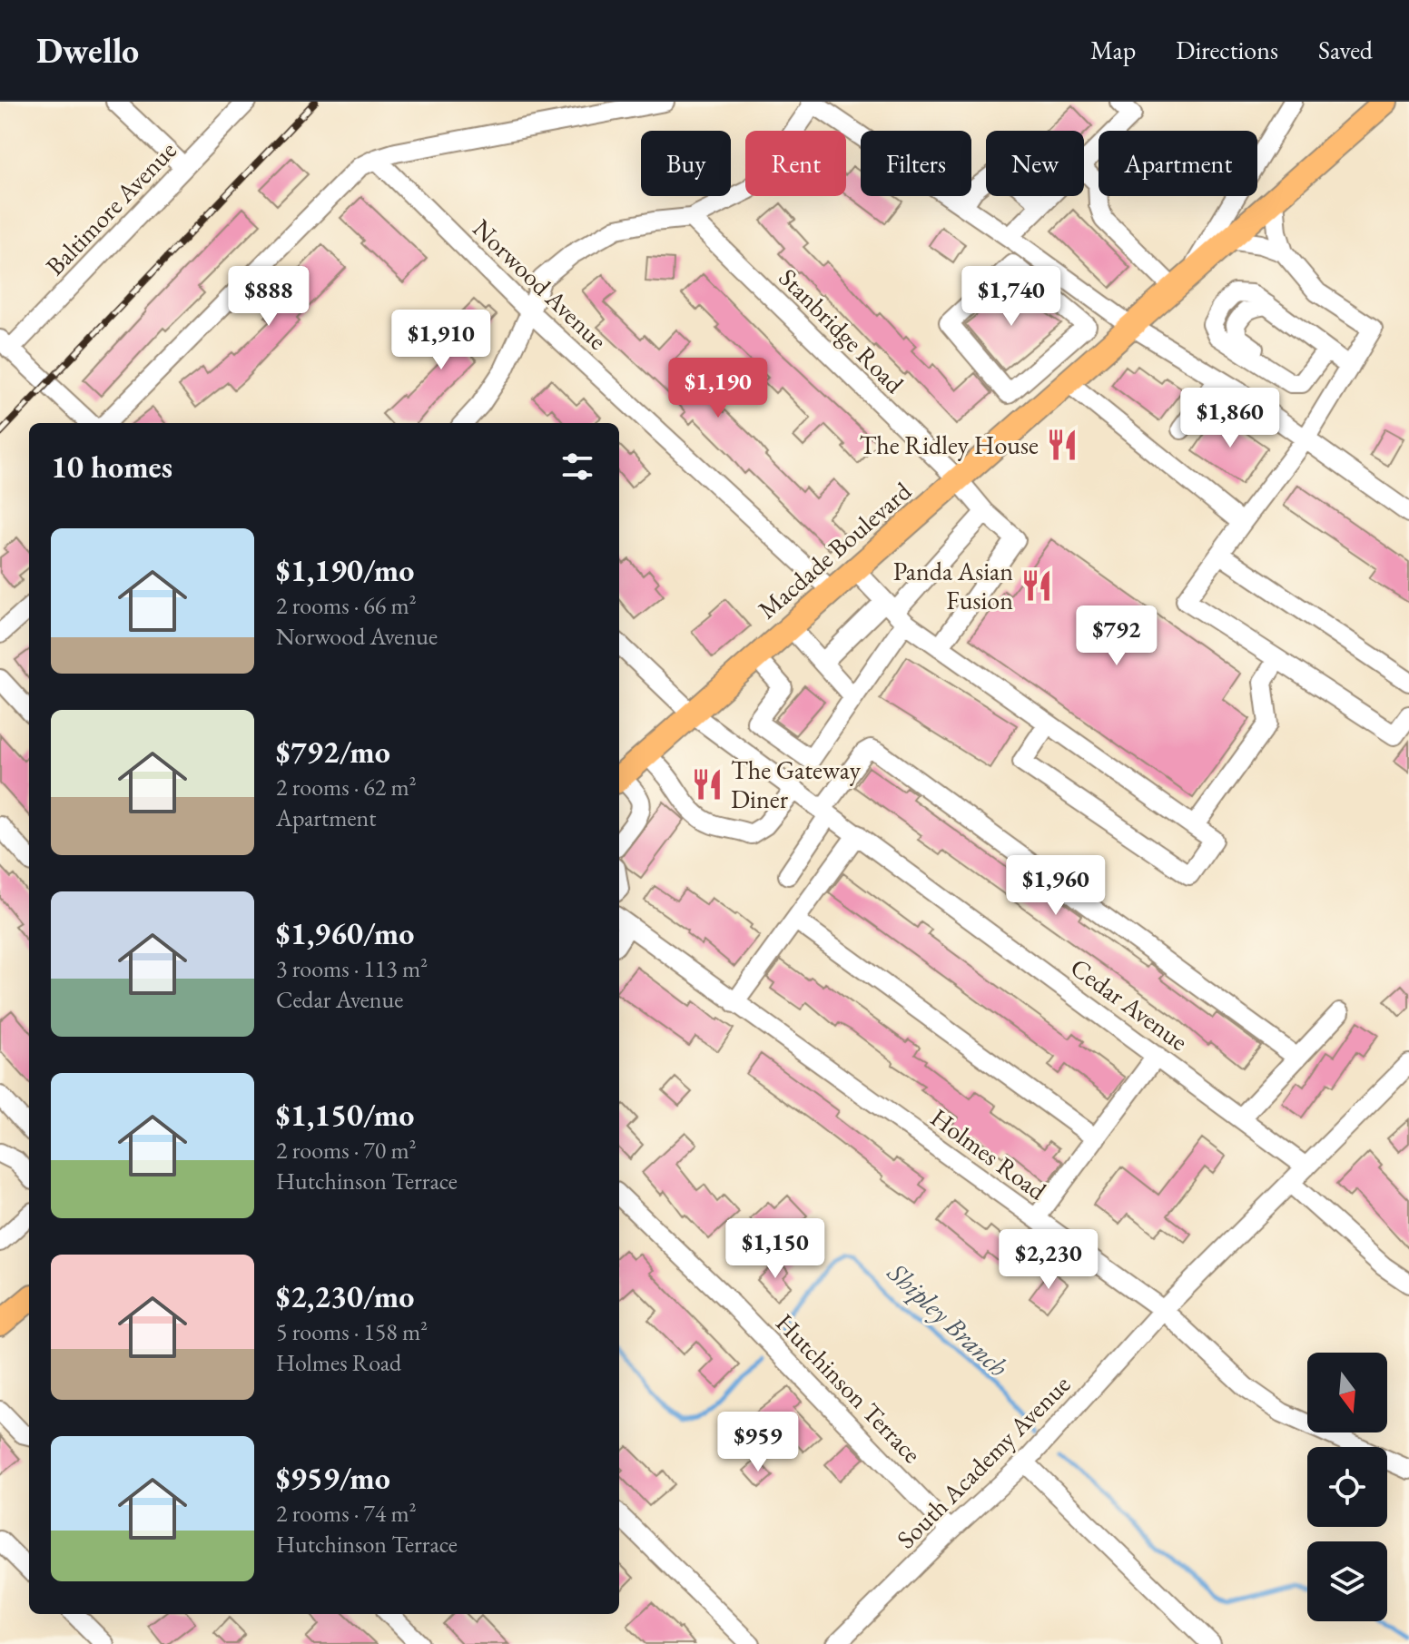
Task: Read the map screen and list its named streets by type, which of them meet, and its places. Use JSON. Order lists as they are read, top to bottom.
{
  "streets": {
    "main road": ["Macdade Boulevard"],
    "street": [
      "Baltimore Avenue",
      "Norwood Avenue",
      "Stanbridge Road",
      "Cedar Avenue",
      "Holmes Road",
      "Hutchinson Terrace",
      "South Academy Avenue"
    ]
  },
  "crossings": [
    ["Norwood Avenue", "Macdade Boulevard"],
    ["Stanbridge Road", "Macdade Boulevard"],
    ["Macdade Boulevard", "Cedar Avenue"],
    ["Cedar Avenue", "South Academy Avenue"],
    ["Holmes Road", "South Academy Avenue"],
    ["Hutchinson Terrace", "South Academy Avenue"]
  ],
  "water": ["Shipley Branch"],
  "places": {
    "restaurant": ["The Ridley House", "Panda Asian Fusion", "The Gateway Diner"]
  },
  "north": "bottom",
  "page": {
    "header": "Dwello",
    "nav": ["Map", "Directions", "Saved"],
    "chip": [
      "Buy",
      "Rent",
      "Filters",
      "New",
      "Apartment"
    ],
    "price": [
      "$888",
      "$1,740",
      "$1,910",
      "$1,190",
      "$1,860",
      "$792",
      "$1,960",
      "$1,150",
      "$2,230",
      "$959"
    ],
    "heading": "10 homes",
    "list": [
      {
        "name": "$1,190/mo",
        "note": "2 rooms · 66 m² · Norwood Avenue"
      },
      {
        "name": "$792/mo",
        "note": "2 rooms · 62 m² · Apartment"
      },
      {
        "name": "$1,960/mo",
        "note": "3 rooms · 113 m² · Cedar Avenue"
      },
      {
        "name": "$1,150/mo",
        "note": "2 rooms · 70 m² · Hutchinson Terrace"
      },
      {
        "name": "$2,230/mo",
        "note": "5 rooms · 158 m² · Holmes Road"
      },
      {
        "name": "$959/mo",
        "note": "2 rooms · 74 m² · Hutchinson Terrace"
      }
    ]
  }
}
